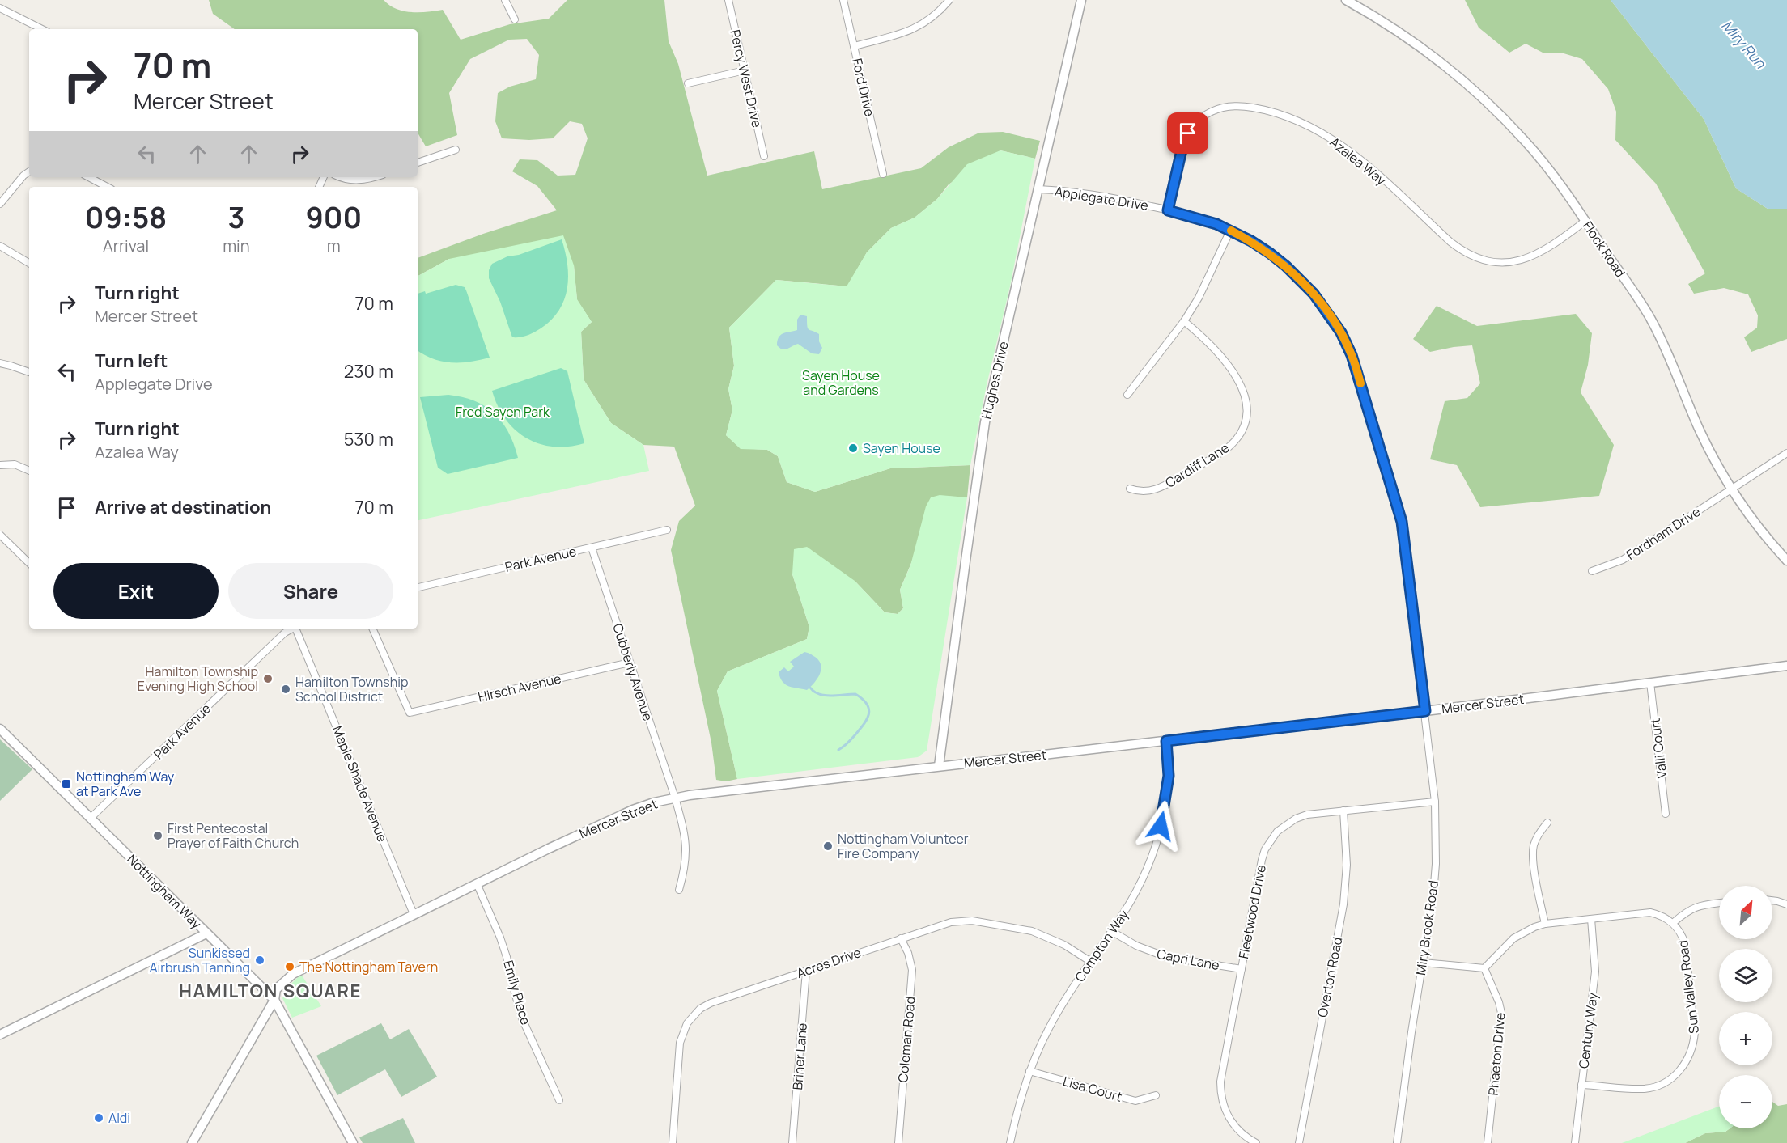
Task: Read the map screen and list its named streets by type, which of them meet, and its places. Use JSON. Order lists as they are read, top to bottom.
{
  "streets": {
    "street": [
      "Percy West Drive",
      "Ford Drive",
      "Azalea Way",
      "Applegate Drive",
      "Flock Road",
      "Hughes Drive",
      "Cardiff Lane",
      "Fordham Drive",
      "Park Avenue",
      "Cubberly Avenue",
      "Hirsch Avenue",
      "Mercer Street",
      "Valli Court",
      "Maple Shade Avenue",
      "Nottingham Way",
      "Fleetwood Drive",
      "Miry Brook Road",
      "Compton Way",
      "Capri Lane",
      "Acres Drive",
      "Overton Road",
      "Sun Valley Road",
      "Emily Place",
      "Century Way",
      "Coleman Road",
      "Phaeton Drive",
      "Briner Lane",
      "Lisa Court"
    ]
  },
  "crossings": [
    ["Azalea Way", "Applegate Drive"],
    ["Azalea Way", "Flock Road"],
    ["Applegate Drive", "Hughes Drive"],
    ["Applegate Drive", "Mercer Street"],
    ["Applegate Drive", "Miry Brook Road"],
    ["Flock Road", "Fordham Drive"],
    ["Hughes Drive", "Mercer Street"],
    ["Park Avenue", "Cubberly Avenue"],
    ["Park Avenue", "Nottingham Way"],
    ["Cubberly Avenue", "Hirsch Avenue"],
    ["Cubberly Avenue", "Mercer Street"],
    ["Mercer Street", "Valli Court"],
    ["Mercer Street", "Maple Shade Avenue"],
    ["Mercer Street", "Nottingham Way"],
    ["Mercer Street", "Miry Brook Road"],
    ["Mercer Street", "Compton Way"],
    ["Mercer Street", "Emily Place"],
    ["Fleetwood Drive", "Miry Brook Road"],
    ["Fleetwood Drive", "Capri Lane"],
    ["Fleetwood Drive", "Overton Road"],
    ["Compton Way", "Capri Lane"],
    ["Compton Way", "Acres Drive"],
    ["Compton Way", "Lisa Court"],
    ["Acres Drive", "Coleman Road"],
    ["Acres Drive", "Briner Lane"],
    ["Sun Valley Road", "Century Way"],
    ["Sun Valley Road", "Phaeton Drive"]
  ],
  "districts": ["HAMILTON SQUARE"],
  "water": ["Miry Run"],
  "parks": ["Sayen House and Gardens", "Fred Sayen Park"],
  "places": {
    "other": [
      "Sayen House",
      "Hamilton Township Evening High School",
      "Hamilton Township School District",
      "First Pentecostal Prayer of Faith Church",
      "Nottingham Volunteer Fire Company",
      "Sunkissed Airbrush Tanning",
      "The Nottingham Tavern",
      "Aldi"
    ],
    "transit": ["Nottingham Way at Park Ave"]
  },
  "north": "top right",
  "page": {
    "turn": ["70 m", "Mercer Street"],
    "eta": [
      "09:58",
      "Arrival",
      "3",
      "min",
      "900",
      "m"
    ],
    "list": [
      {
        "name": "Turn right",
        "note": "Mercer Street",
        "value": "70 m"
      },
      {
        "name": "Turn left",
        "note": "Applegate Drive",
        "value": "230 m"
      },
      {
        "name": "Turn right",
        "note": "Azalea Way",
        "value": "530 m"
      },
      {
        "name": "Arrive at destination",
        "value": "70 m"
      }
    ],
    "buttons": ["Exit", "Share"],
    "map_buttons": ["+", "−"]
  }
}
